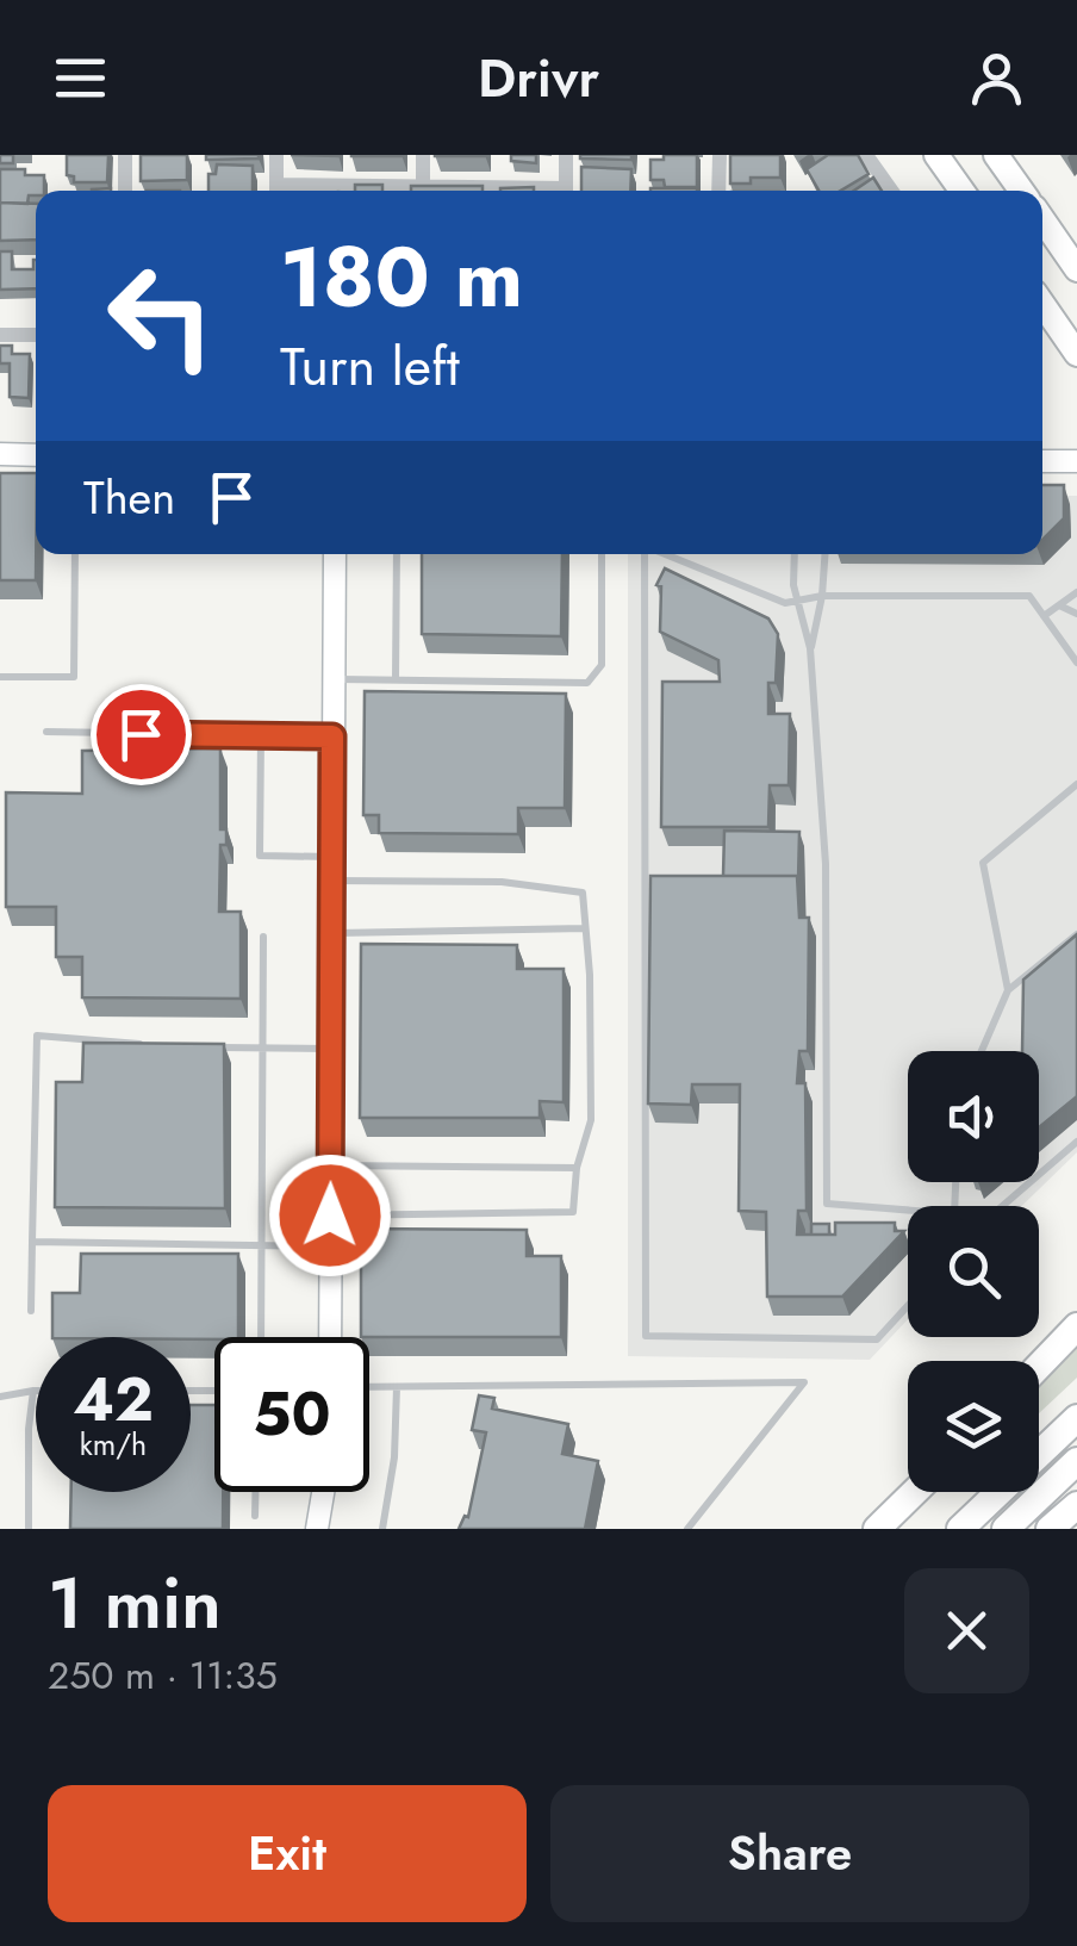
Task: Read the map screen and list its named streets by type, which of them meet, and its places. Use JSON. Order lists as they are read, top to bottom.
{
  "page": {
    "header": "Drivr",
    "turn": ["180 m", "Turn left"],
    "then": "Then",
    "speed": "42 km/h",
    "limit": "50",
    "heading": ["1 min", "250 m · 11:35"],
    "buttons": ["Exit", "Share"]
  }
}
